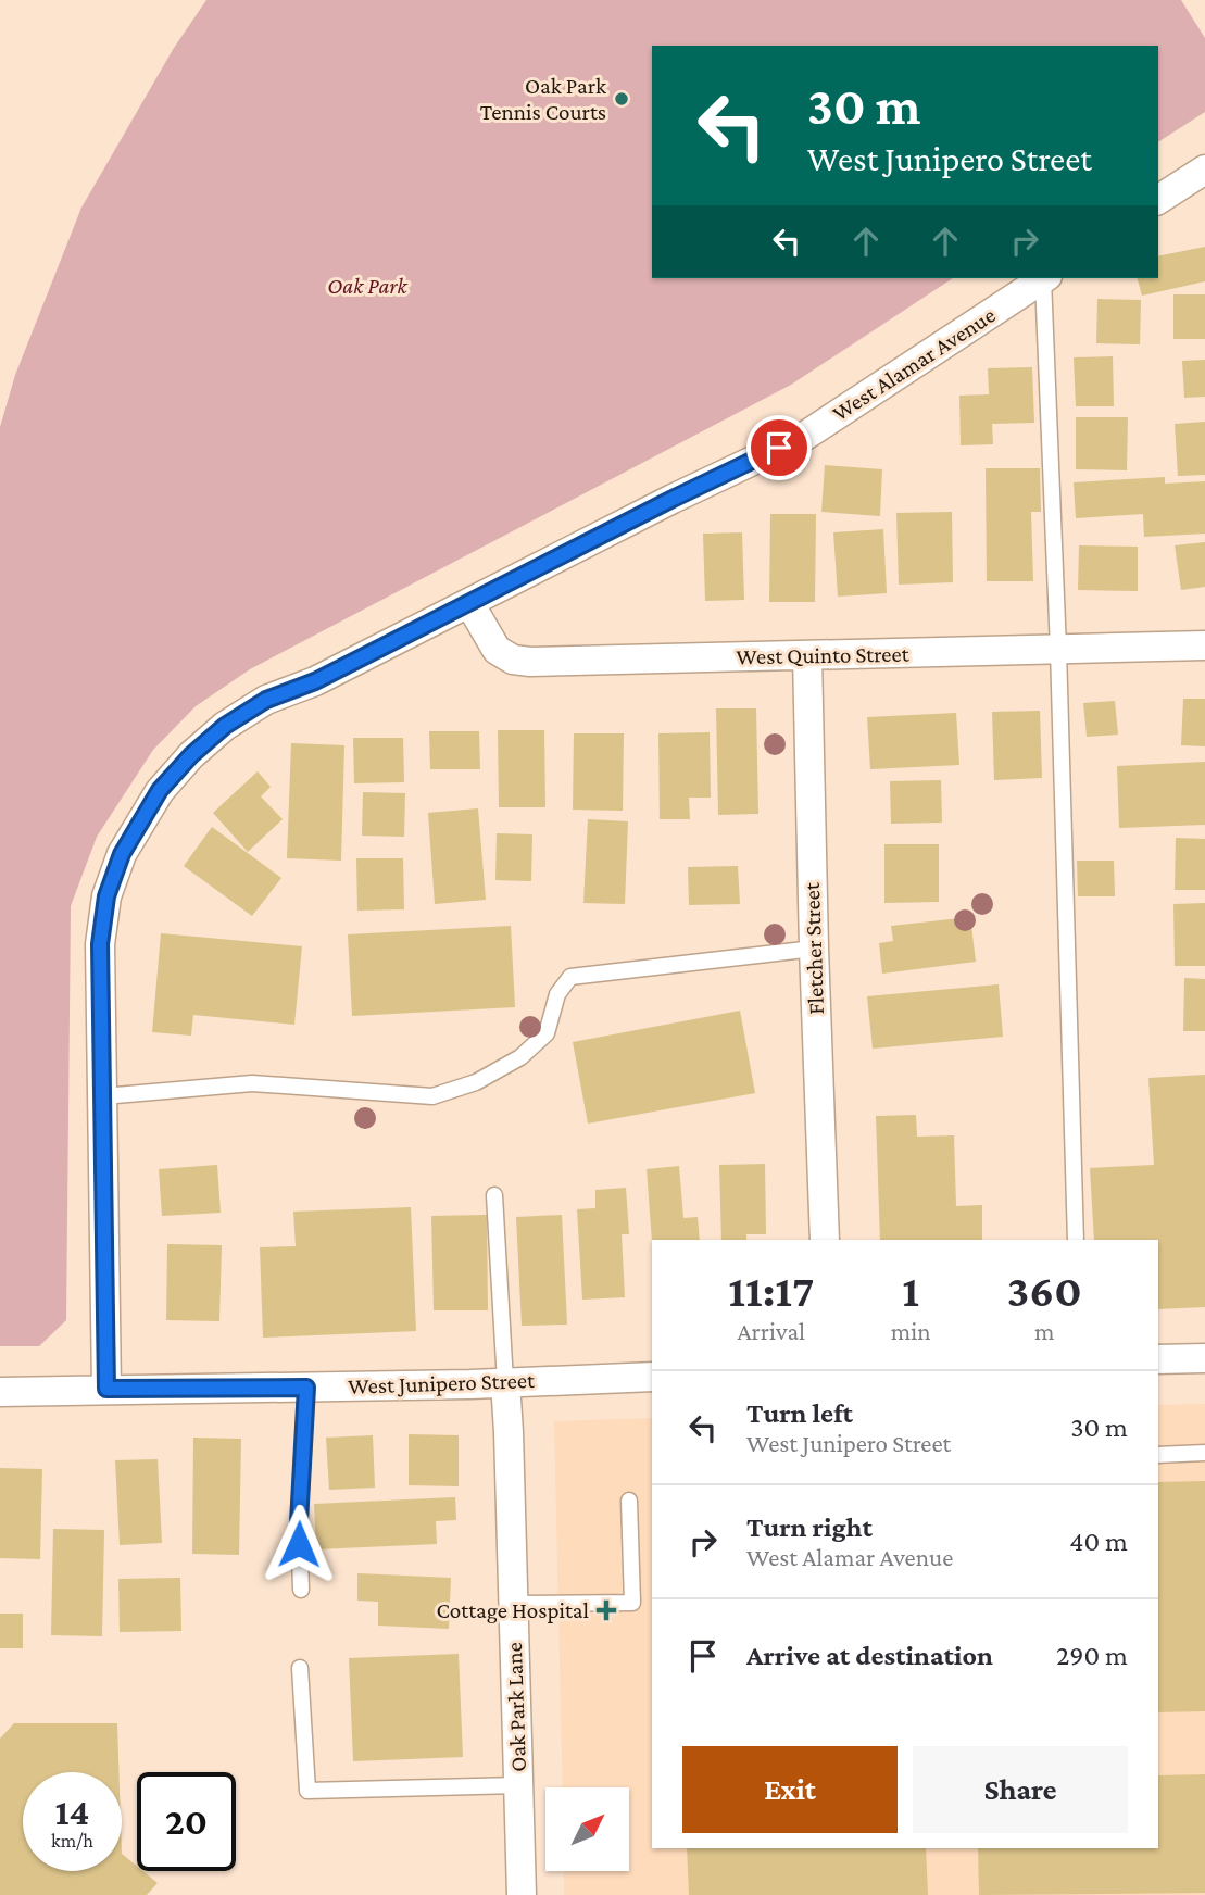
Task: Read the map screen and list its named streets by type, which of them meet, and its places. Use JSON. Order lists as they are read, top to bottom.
{
  "streets": {
    "street": [
      "West Alamar Avenue",
      "West Quinto Street",
      "Fletcher Street",
      "West Junipero Street",
      "Oak Park Lane"
    ]
  },
  "crossings": [
    ["West Alamar Avenue", "West Quinto Street"],
    ["West Alamar Avenue", "West Junipero Street"],
    ["West Quinto Street", "Fletcher Street"],
    ["West Junipero Street", "Oak Park Lane"]
  ],
  "parks": ["Oak Park"],
  "places": {
    "other": ["Oak Park Tennis Courts"],
    "health": ["Cottage Hospital"]
  },
  "north": "top right",
  "page": {
    "turn": ["30 m", "West Junipero Street"],
    "eta": [
      "11:17",
      "Arrival",
      "1",
      "min",
      "360",
      "m"
    ],
    "list": [
      {
        "name": "Turn left",
        "note": "West Junipero Street",
        "value": "30 m"
      },
      {
        "name": "Turn right",
        "note": "West Alamar Avenue",
        "value": "40 m"
      },
      {
        "name": "Arrive at destination",
        "value": "290 m"
      }
    ],
    "buttons": ["Exit", "Share"],
    "speed": "14 km/h",
    "limit": "20"
  }
}
